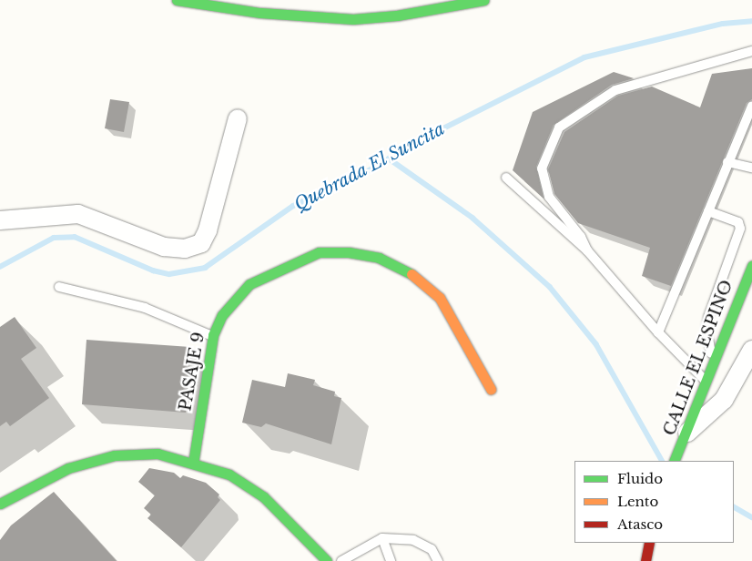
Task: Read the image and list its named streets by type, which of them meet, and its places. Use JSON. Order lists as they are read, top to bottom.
{
  "streets": {
    "main road": ["CALLE EL ESPINO", "PASAJE 9"]
  },
  "water": ["Quebrada El Suncita"],
  "legend": ["Fluido", "Lento", "Atasco"]
}
